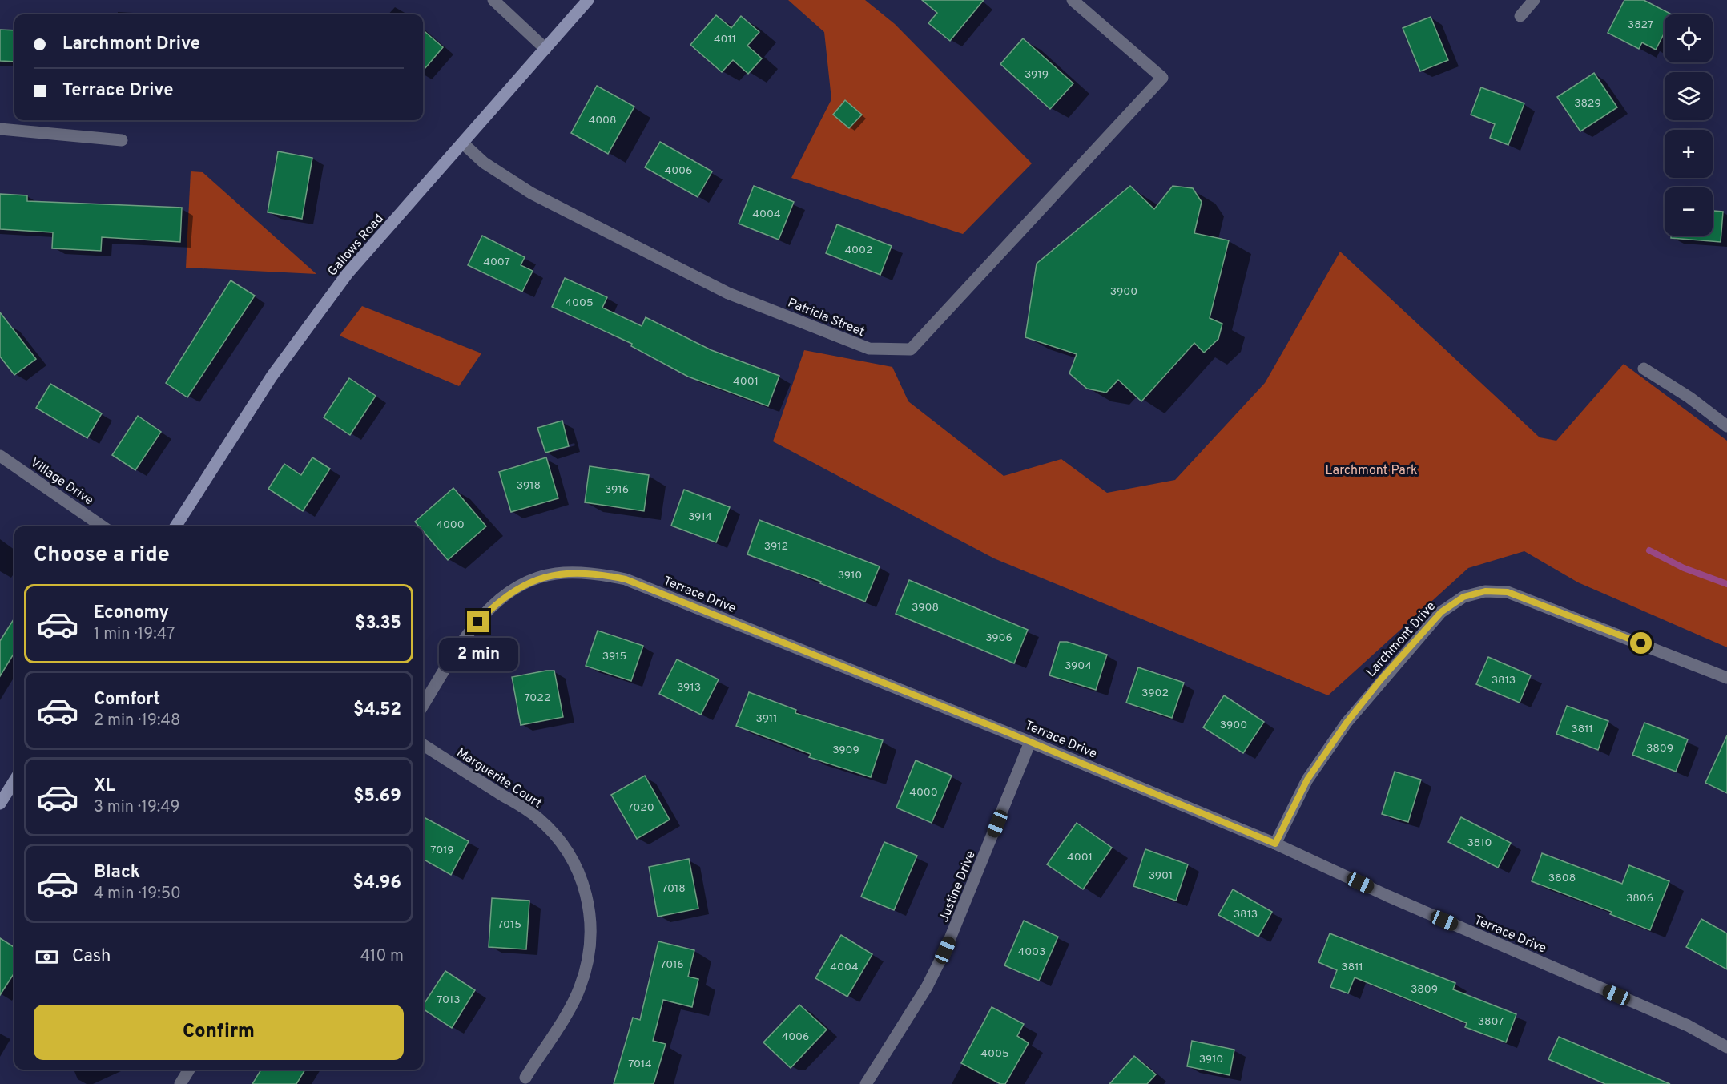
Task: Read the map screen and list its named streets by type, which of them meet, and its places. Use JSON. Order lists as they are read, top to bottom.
{
  "streets": {
    "main road": ["Gallows Road"],
    "street": [
      "Patricia Street",
      "Village Drive",
      "Terrace Drive",
      "Larchmont Drive",
      "Marguerite Court",
      "Justine Drive"
    ]
  },
  "crossings": [
    ["Gallows Road", "Patricia Street"],
    ["Terrace Drive", "Larchmont Drive"],
    ["Terrace Drive", "Justine Drive"]
  ],
  "parks": ["Larchmont Park"],
  "house_numbers": [
    "3827",
    "4011",
    "3919",
    "3829",
    "4008",
    "4006",
    "4004",
    "4002",
    "4007",
    "3900",
    "4005",
    "4001",
    "3918",
    "3916",
    "3914",
    "4000",
    "3912",
    "3910",
    "3908",
    "3906",
    "3915",
    "3904",
    "3813",
    "3913",
    "3902",
    "7022",
    "3911",
    "3900",
    "3811",
    "3809",
    "3909",
    "4000",
    "7020",
    "3810",
    "7019",
    "4001",
    "3901",
    "3808",
    "7018",
    "3806",
    "3813",
    "7015",
    "4003",
    "7016",
    "4004",
    "3811",
    "3809",
    "7013",
    "3807",
    "4006",
    "4005",
    "3910",
    "7014"
  ],
  "page": {
    "map_buttons": ["+", "−"],
    "banner": ["Larchmont Drive", "Terrace Drive"],
    "heading": "Choose a ride",
    "list": [
      {
        "name": "Economy",
        "note": "1 min · 19:47",
        "value": "$3.35"
      },
      {
        "name": "Comfort",
        "note": "2 min · 19:48",
        "value": "$4.52"
      },
      {
        "name": "XL",
        "note": "3 min · 19:49",
        "value": "$5.69"
      },
      {
        "name": "Black",
        "note": "4 min · 19:50",
        "value": "$4.96"
      }
    ],
    "bubble": "2 min",
    "pay": ["Cash", "410 m"],
    "buttons": "Confirm"
  }
}
